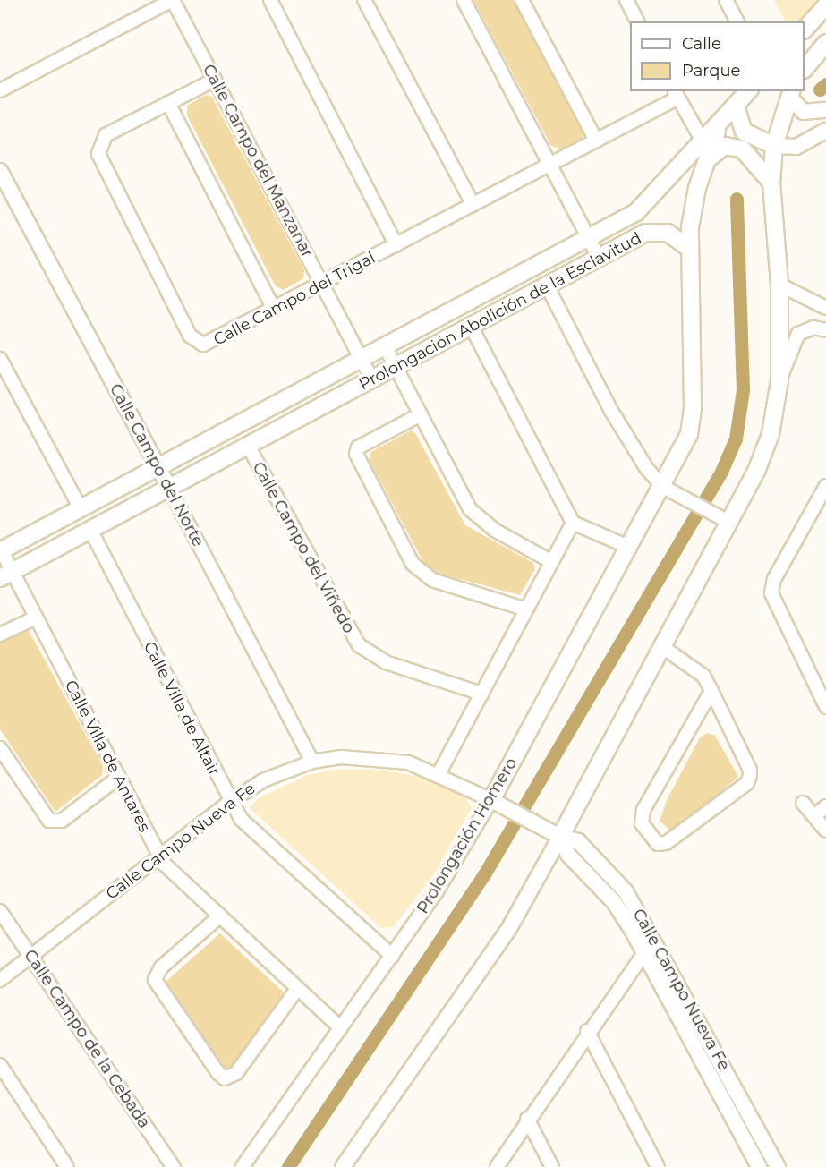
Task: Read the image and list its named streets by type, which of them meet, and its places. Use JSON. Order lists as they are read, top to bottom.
{
  "streets": {
    "main road": ["Prolongación Abolición de la Esclavitud", "Prolongación Homero"],
    "street": [
      "Calle Campo del Manzanar",
      "Calle Campo del Trigal",
      "Calle Campo del Norte",
      "Calle Campo del Viñedo",
      "Calle Villa de Altair",
      "Calle Villa de Antares",
      "Calle Campo Nueva Fe",
      "Calle Campo de la Cebada"
    ]
  },
  "crossings": [
    ["Calle Campo del Manzanar", "Calle Campo del Trigal"],
    ["Calle Campo del Manzanar", "Prolongación Abolición de la Esclavitud"],
    ["Calle Campo del Trigal", "Prolongación Abolición de la Esclavitud"],
    ["Prolongación Abolición de la Esclavitud", "Calle Campo del Norte"],
    ["Prolongación Abolición de la Esclavitud", "Calle Campo del Viñedo"],
    ["Prolongación Abolición de la Esclavitud", "Calle Villa de Altair"],
    ["Prolongación Abolición de la Esclavitud", "Calle Villa de Antares"],
    ["Calle Campo del Norte", "Calle Campo Nueva Fe"],
    ["Calle Villa de Altair", "Prolongación Homero"],
    ["Calle Villa de Altair", "Calle Campo Nueva Fe"],
    ["Calle Villa de Antares", "Prolongación Homero"],
    ["Calle Villa de Antares", "Calle Campo Nueva Fe"],
    ["Prolongación Homero", "Calle Campo Nueva Fe"],
    ["Calle Campo Nueva Fe", "Calle Campo de la Cebada"]
  ],
  "legend": ["Calle", "Parque"]
}
